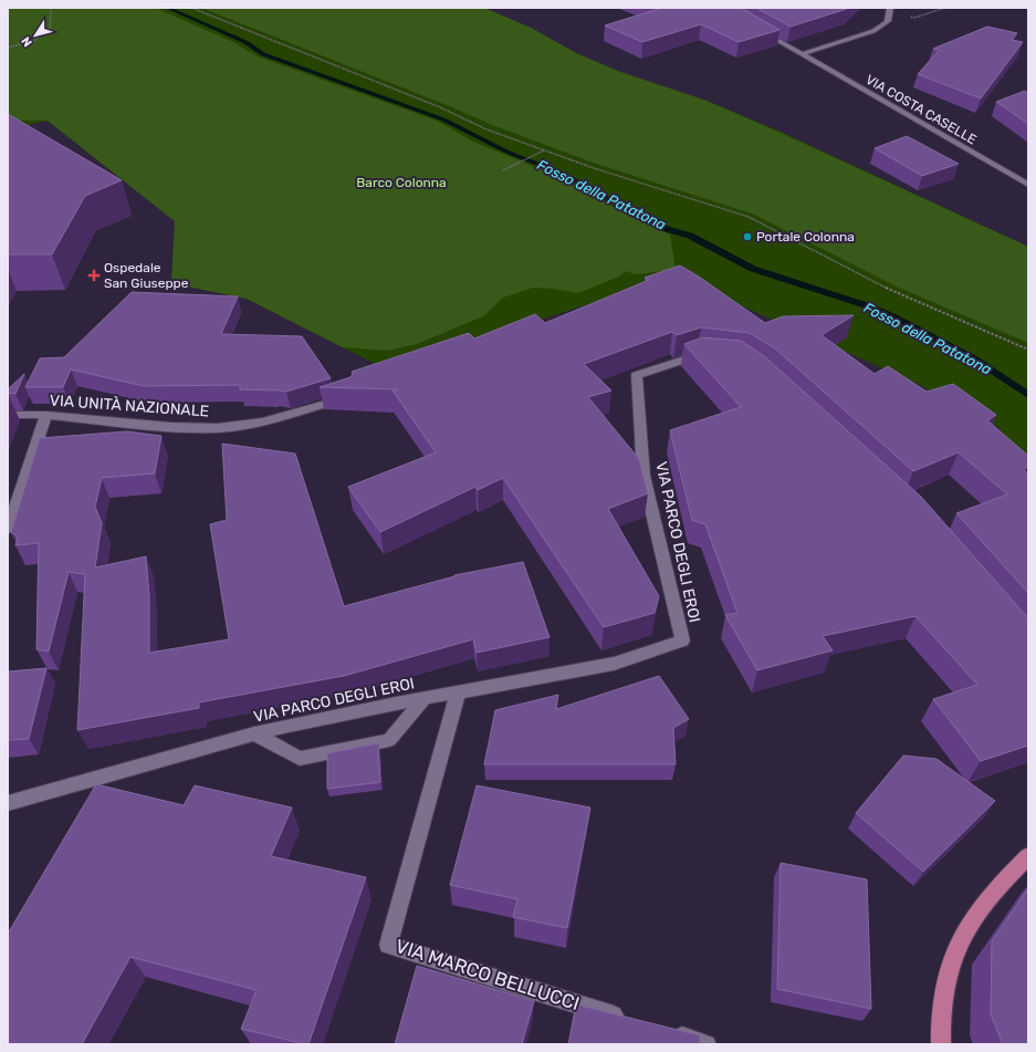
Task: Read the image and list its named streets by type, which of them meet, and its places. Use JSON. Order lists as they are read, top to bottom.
{
  "streets": {
    "street": [
      "VIA COSTA CASELLE",
      "VIA UNITÀ NAZIONALE",
      "VIA PARCO DEGLI EROI",
      "VIA MARCO BELLUCCI"
    ]
  },
  "crossings": [
    ["VIA PARCO DEGLI EROI", "VIA MARCO BELLUCCI"]
  ],
  "water": ["Fosso della Patatona"],
  "parks": ["Barco Colonna"],
  "places": {
    "other": ["Portale Colonna"],
    "health": ["Ospedale San Giuseppe"]
  },
  "north": "bottom left"
}
